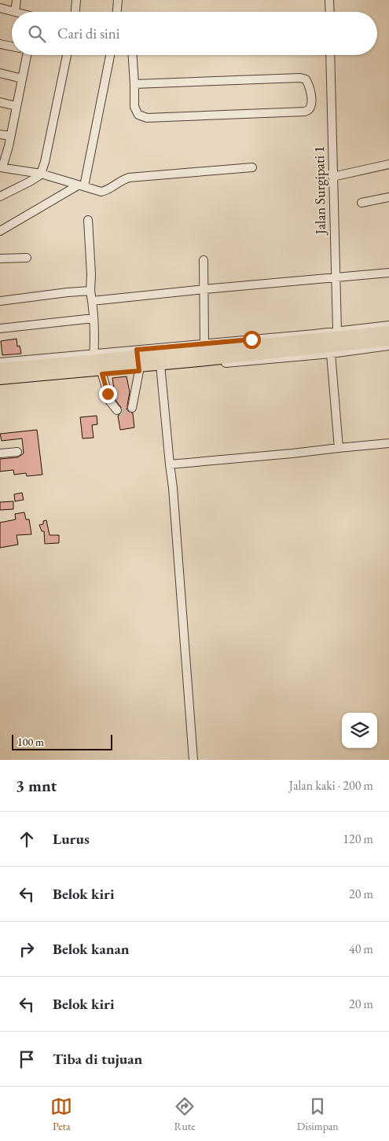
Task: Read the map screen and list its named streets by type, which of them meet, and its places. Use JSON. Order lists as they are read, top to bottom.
{
  "streets": {
    "street": ["Jalan Surgipati 1"]
  },
  "scale_bar": "100 m",
  "page": {
    "search": "Cari di sini",
    "scale": "100 m",
    "heading": ["3 mnt", "Jalan kaki · 200 m"],
    "list": [
      ["Lurus", "120 m"],
      ["Belok kiri", "20 m"],
      ["Belok kanan", "40 m"],
      ["Belok kiri", "20 m"],
      "Tiba di tujuan"
    ],
    "nav": ["Peta", "Rute", "Disimpan"]
  }
}
